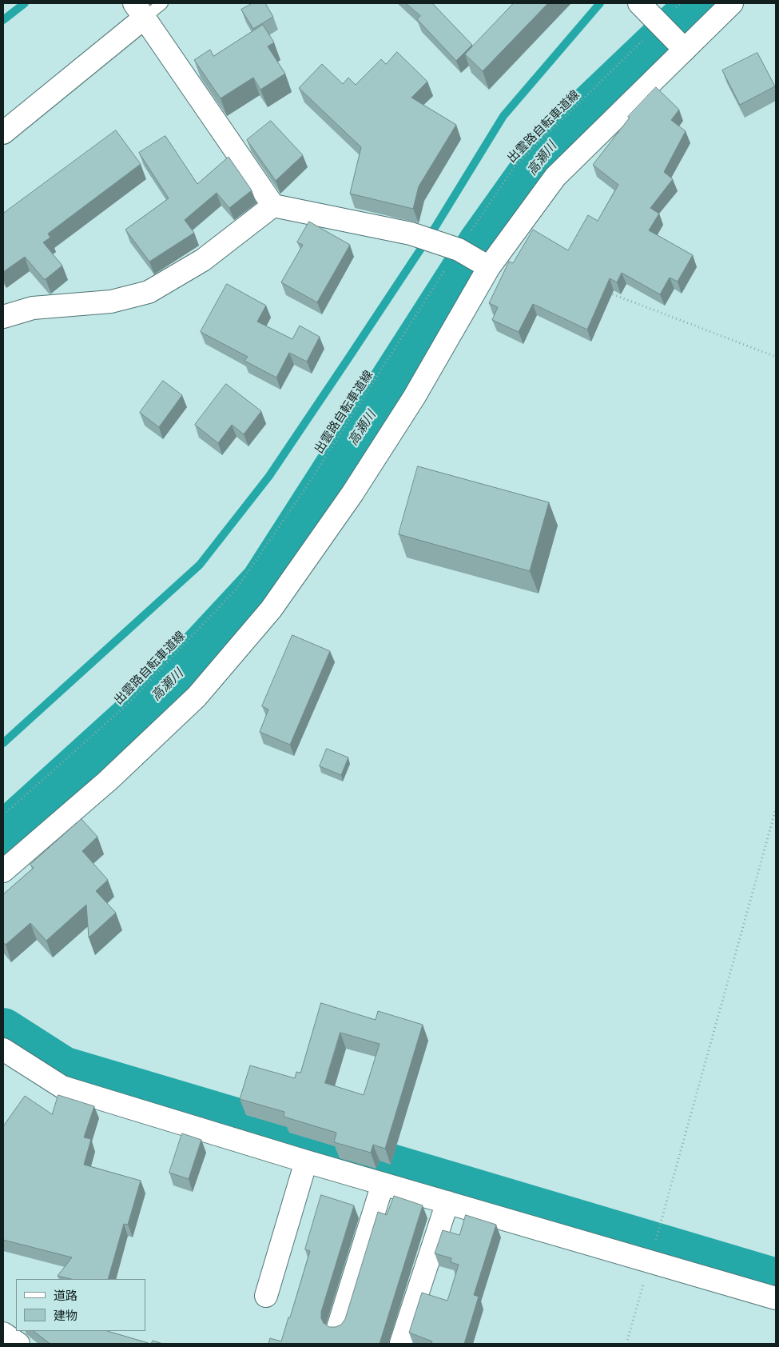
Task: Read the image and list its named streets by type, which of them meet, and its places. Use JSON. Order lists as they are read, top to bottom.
{
  "streets": {
    "path": ["出雲路自転車道線"]
  },
  "water": ["高瀬川"],
  "legend": ["道路", "建物"]
}
